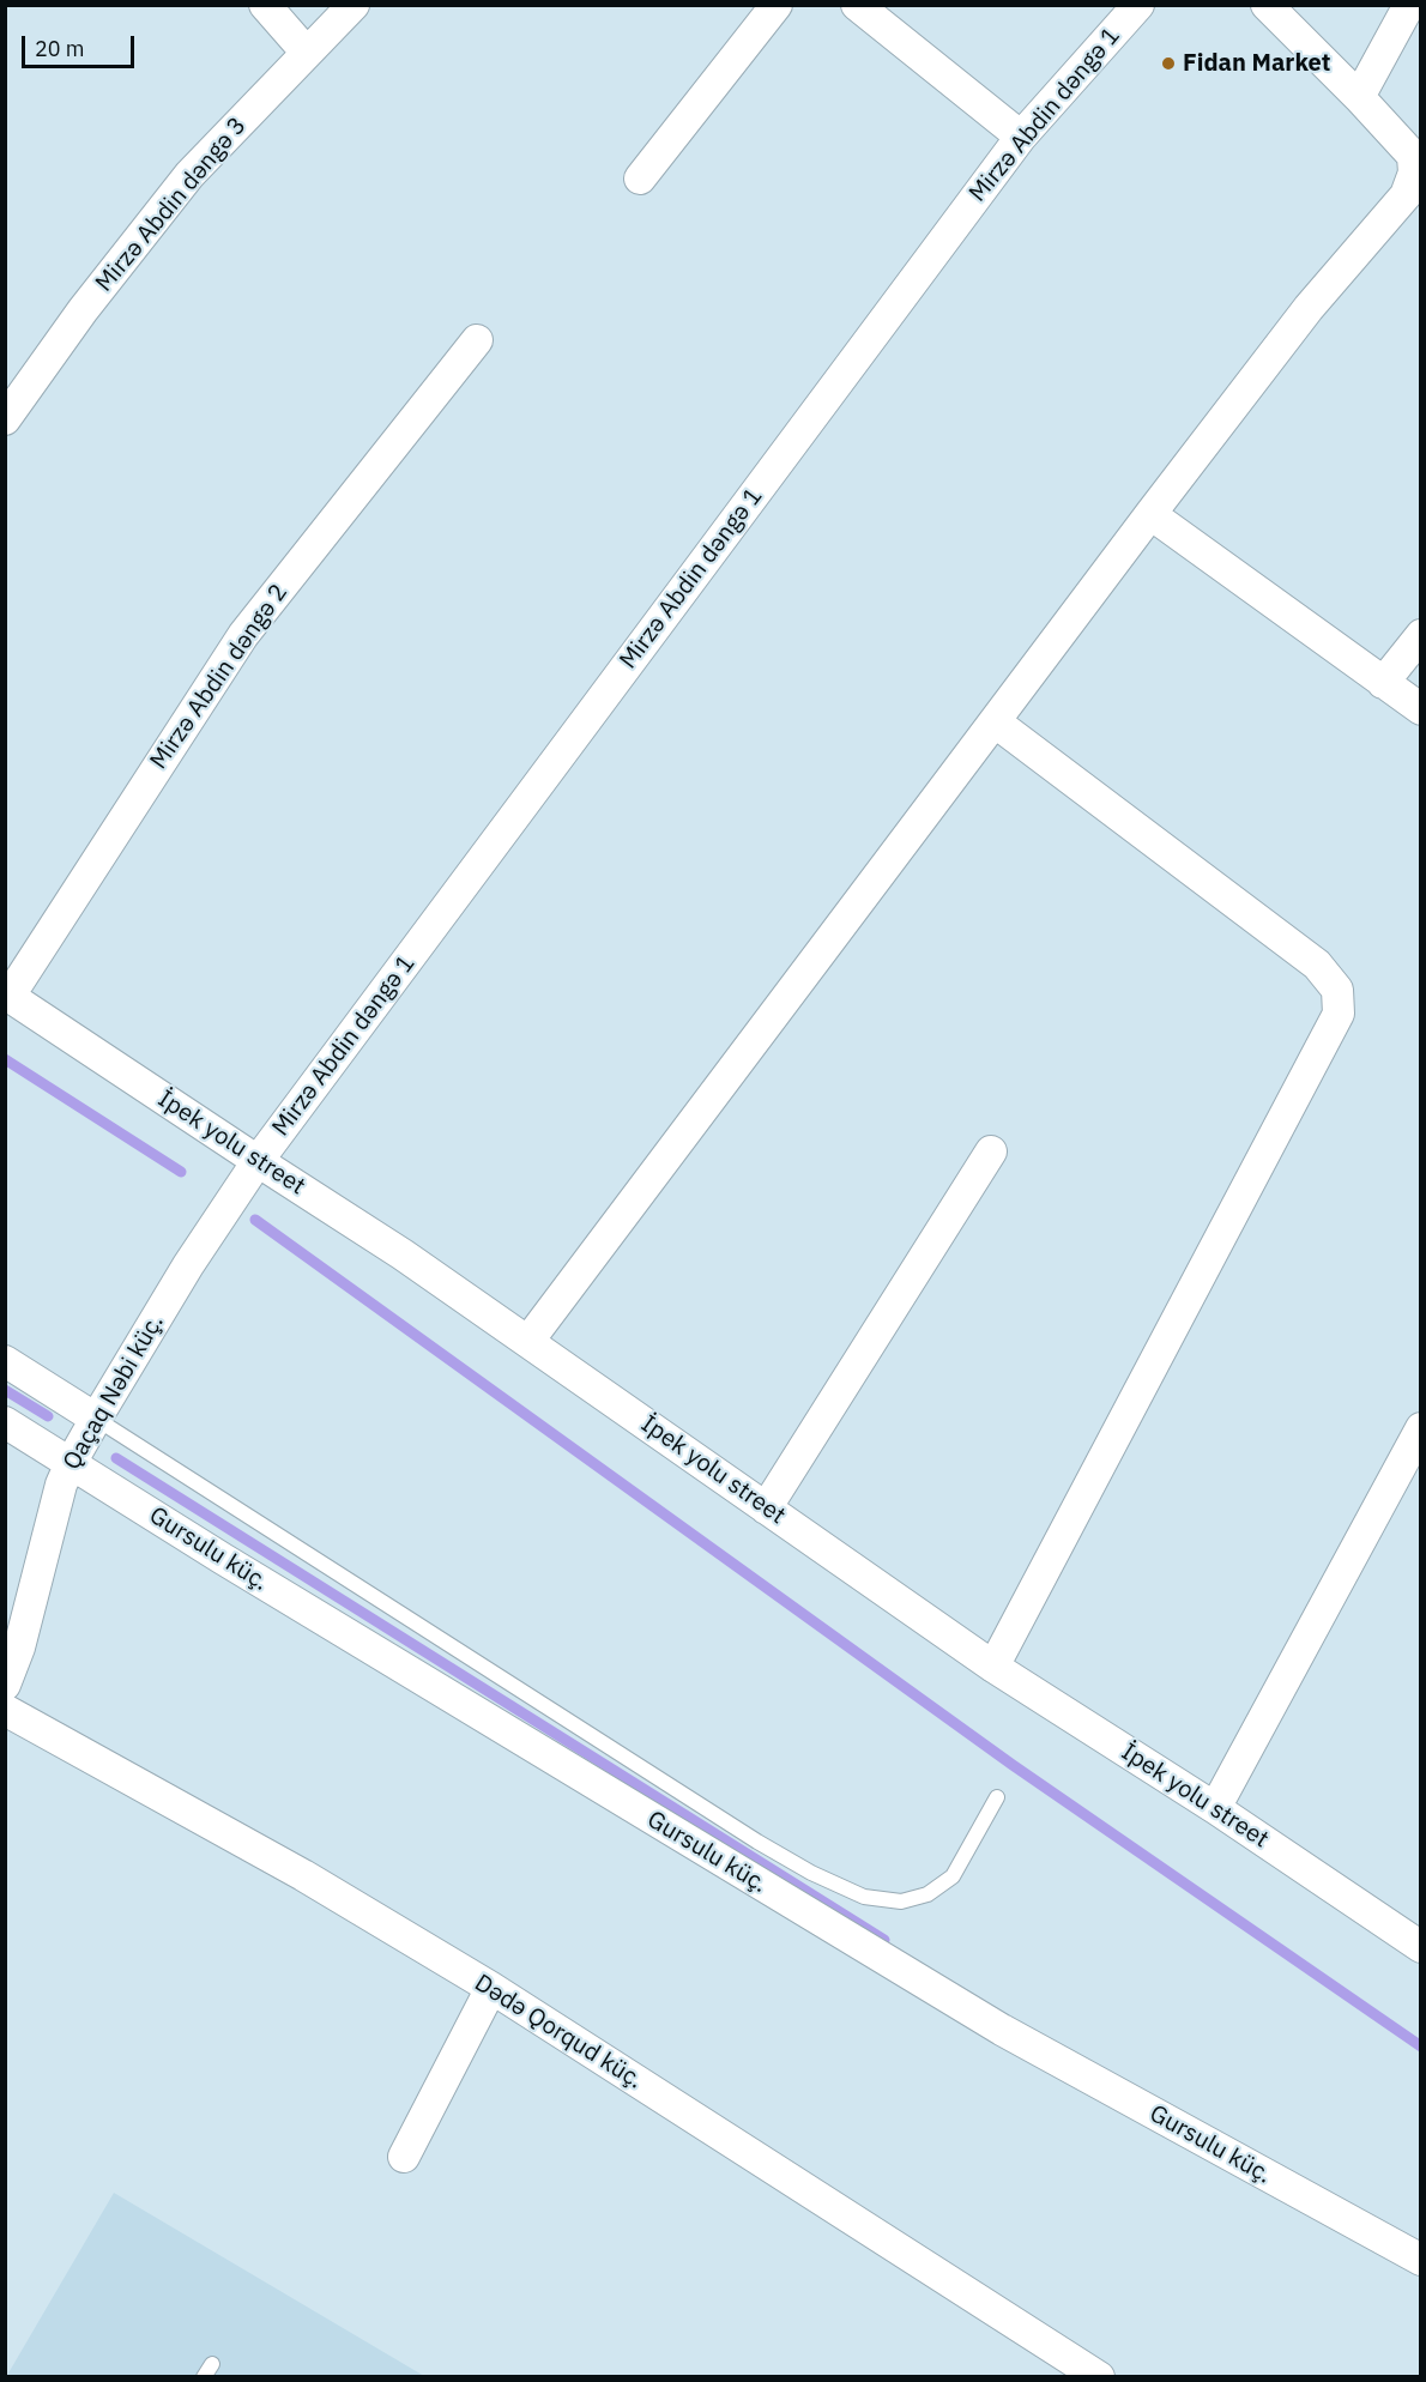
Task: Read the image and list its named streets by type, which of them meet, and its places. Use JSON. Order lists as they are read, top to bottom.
{
  "streets": {
    "street": [
      "Mirzə Abdin dəngə 1",
      "Mirzə Abdin dəngə 3",
      "Mirzə Abdin dəngə 2",
      "İpek yolu street",
      "Qaçaq Nəbi küç.",
      "Gursulu küç.",
      "Dədə Qorqud küç."
    ]
  },
  "crossings": [
    ["Mirzə Abdin dəngə 1", "İpek yolu street"],
    ["Mirzə Abdin dəngə 1", "Qaçaq Nəbi küç."],
    ["Mirzə Abdin dəngə 2", "İpek yolu street"],
    ["İpek yolu street", "Qaçaq Nəbi küç."],
    ["Qaçaq Nəbi küç.", "Gursulu küç."]
  ],
  "places": ["Fidan Market"],
  "scale_bar": "20 m"
}
